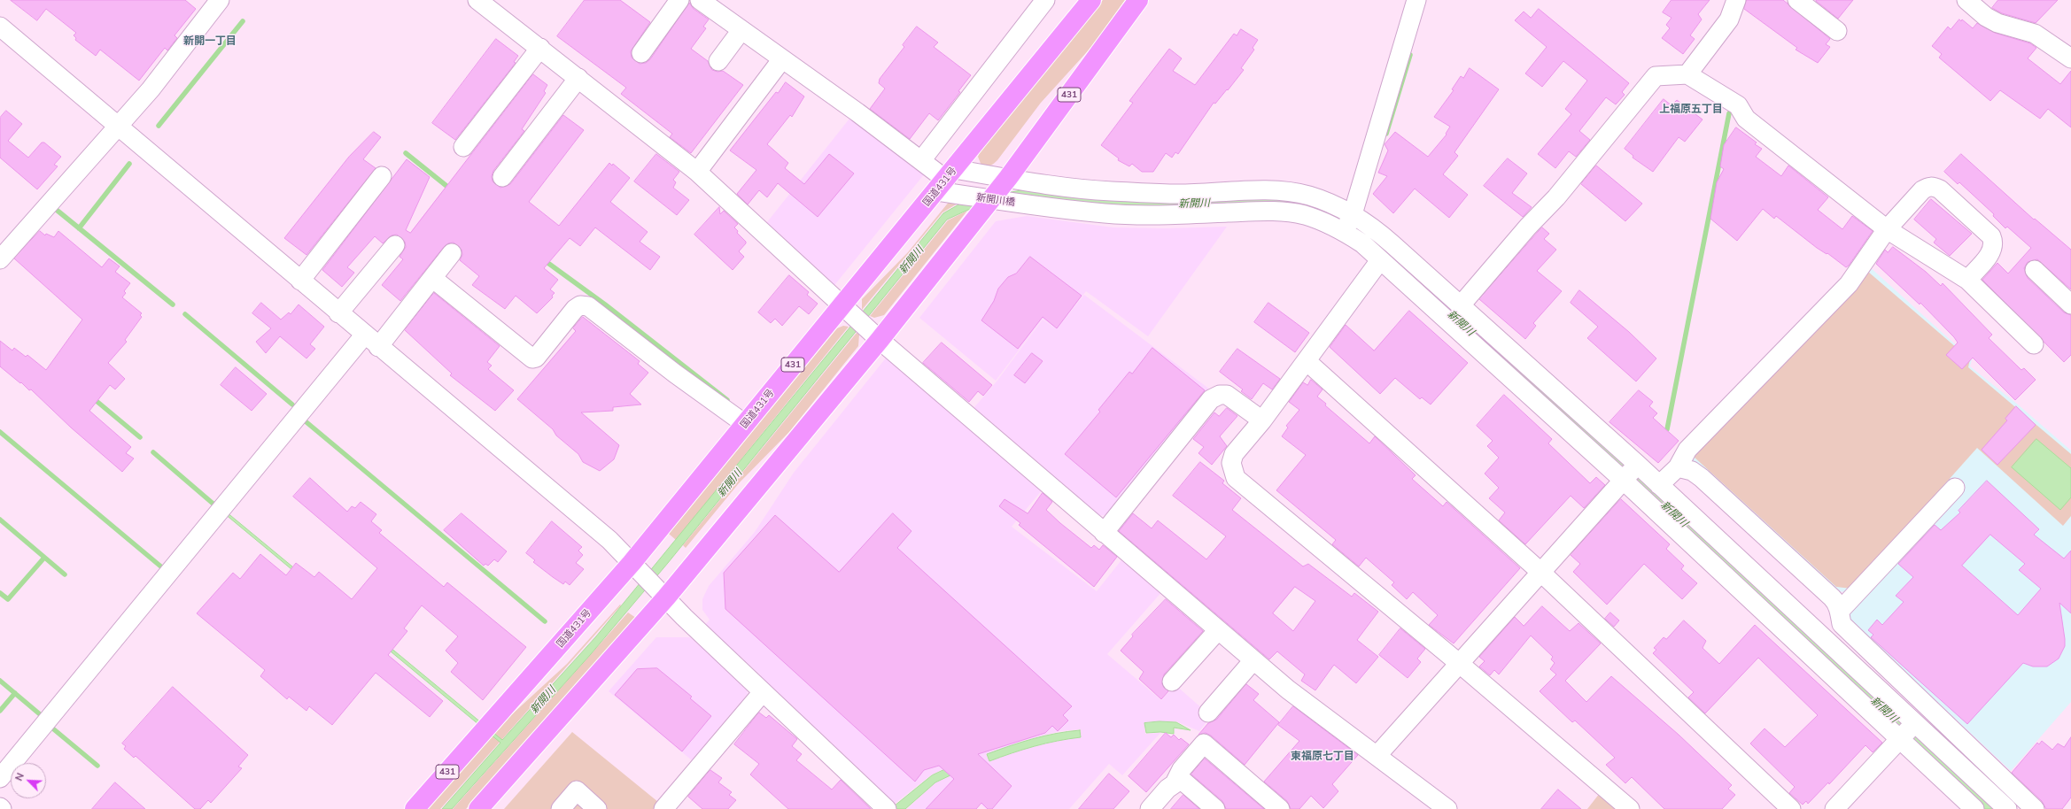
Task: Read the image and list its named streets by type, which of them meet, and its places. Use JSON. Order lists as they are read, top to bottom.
{
  "streets": {
    "highway": ["431", "国道431号"],
    "street": ["新開川橋"]
  },
  "crossings": [
    ["431", "新開川橋"],
    ["国道431号", "新開川橋"]
  ],
  "districts": ["新開一丁目", "上福原五丁目", "東福原七丁目"],
  "water": ["新開川"],
  "north": "top left"
}
